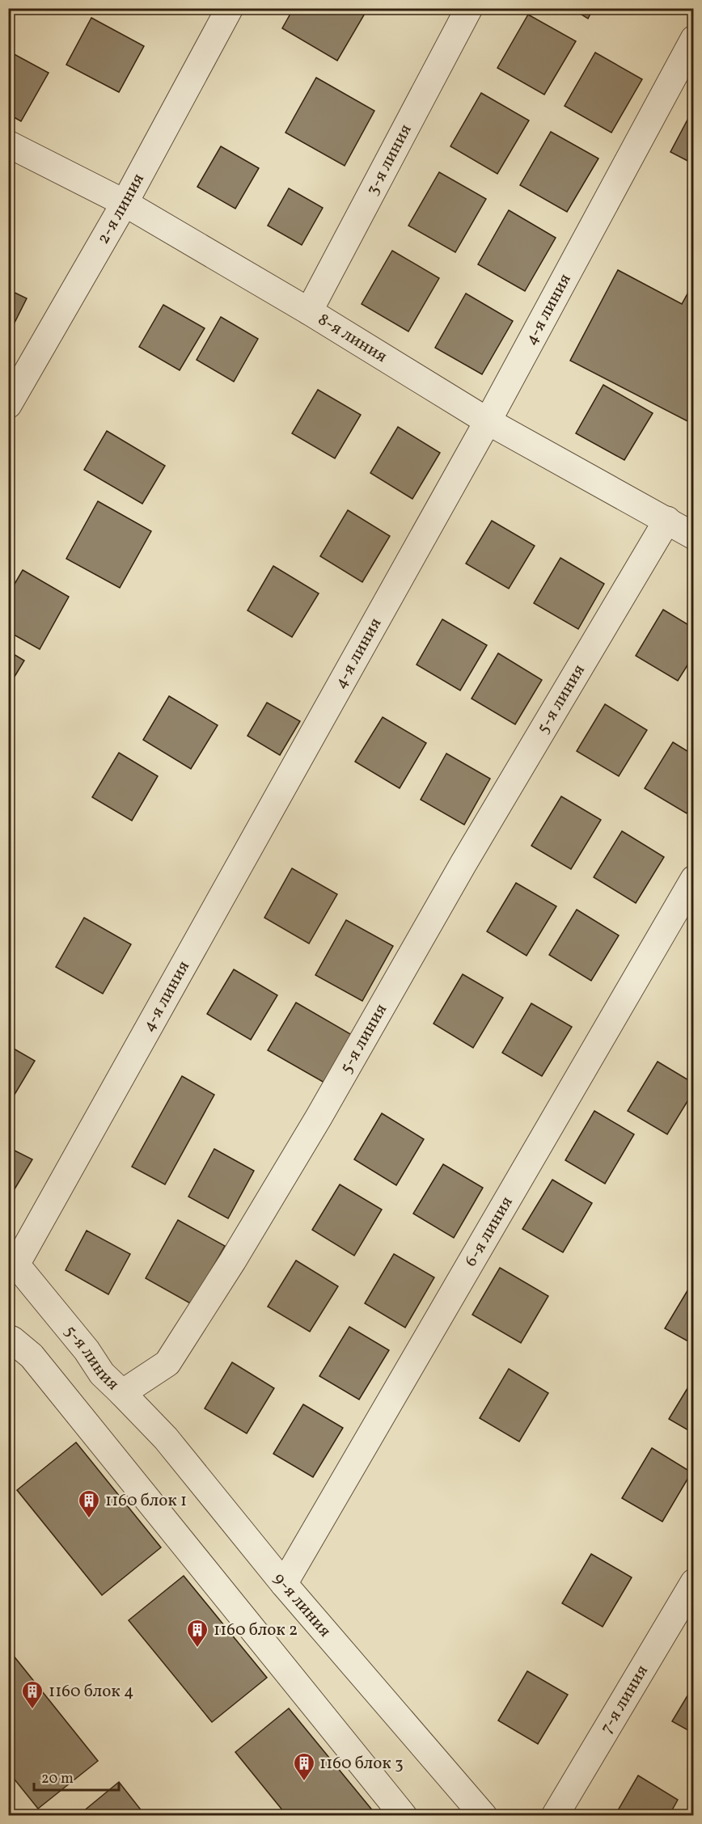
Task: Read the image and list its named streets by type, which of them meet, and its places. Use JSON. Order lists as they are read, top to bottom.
{
  "streets": {
    "street": [
      "3-я линия",
      "2-я линия",
      "4-я линия",
      "8-я линия",
      "5-я линия",
      "6-я линия",
      "9-я линия",
      "7-я линия"
    ]
  },
  "crossings": [
    ["3-я линия", "8-я линия"],
    ["2-я линия", "8-я линия"],
    ["4-я линия", "8-я линия"],
    ["4-я линия", "5-я линия"],
    ["8-я линия", "5-я линия"],
    ["5-я линия", "9-я линия"],
    ["6-я линия", "9-я линия"]
  ],
  "places": {
    "building": [
      "1160 блок 1",
      "1160 блок 2",
      "1160 блок 4",
      "1160 блок 3"
    ]
  },
  "scale_bar": "20 m"
}
